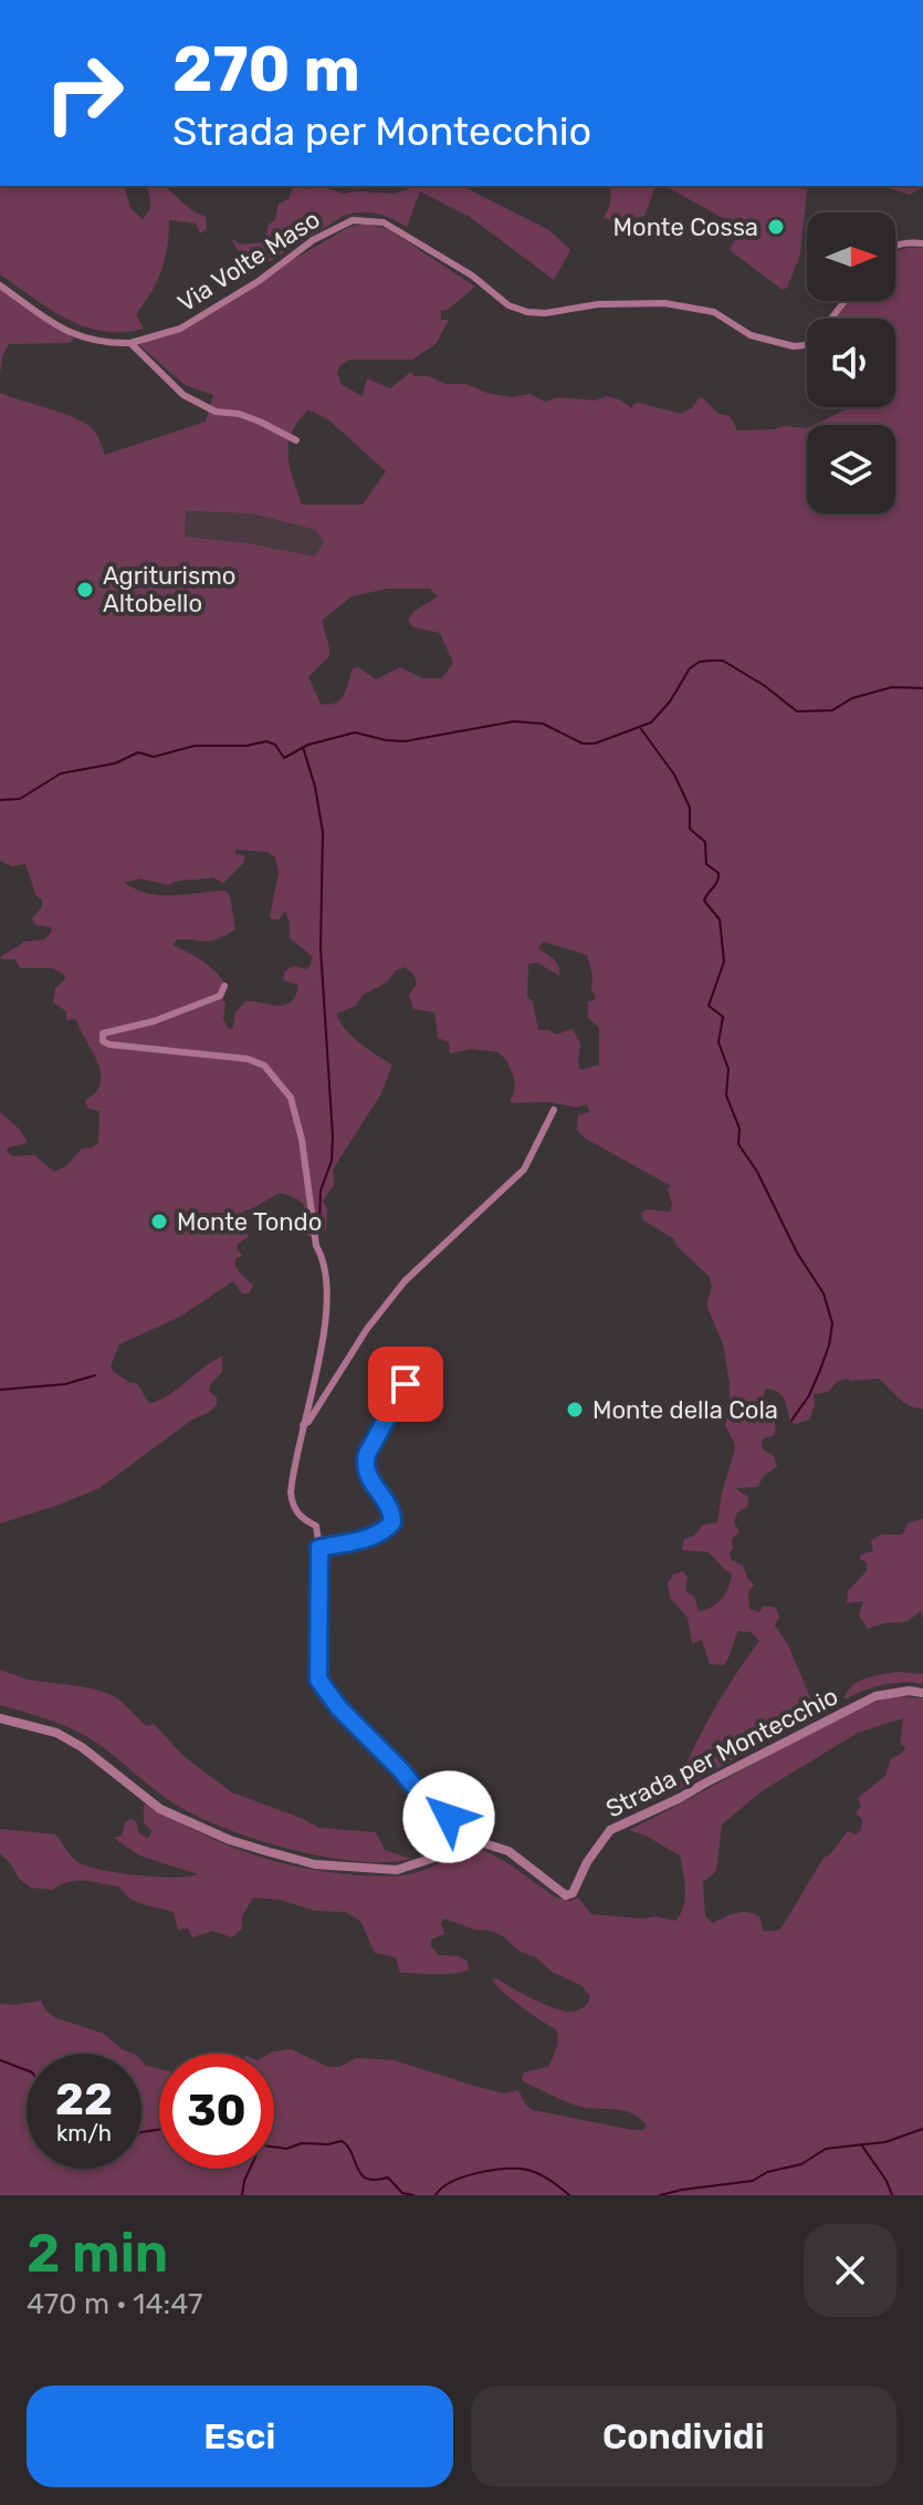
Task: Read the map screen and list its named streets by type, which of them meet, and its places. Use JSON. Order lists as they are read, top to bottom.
{
  "streets": {
    "street": ["Via Volte Maso", "Strada per Montecchio"]
  },
  "places": [
    "Monte Cossa",
    "Agriturismo Altobello",
    "Monte Tondo",
    "Monte della Cola"
  ],
  "north": "right",
  "page": {
    "turn": ["270 m", "Strada per Montecchio"],
    "speed": "22 km/h",
    "limit": "30",
    "heading": ["2 min", "470 m · 14:47"],
    "buttons": ["Esci", "Condividi"]
  }
}
